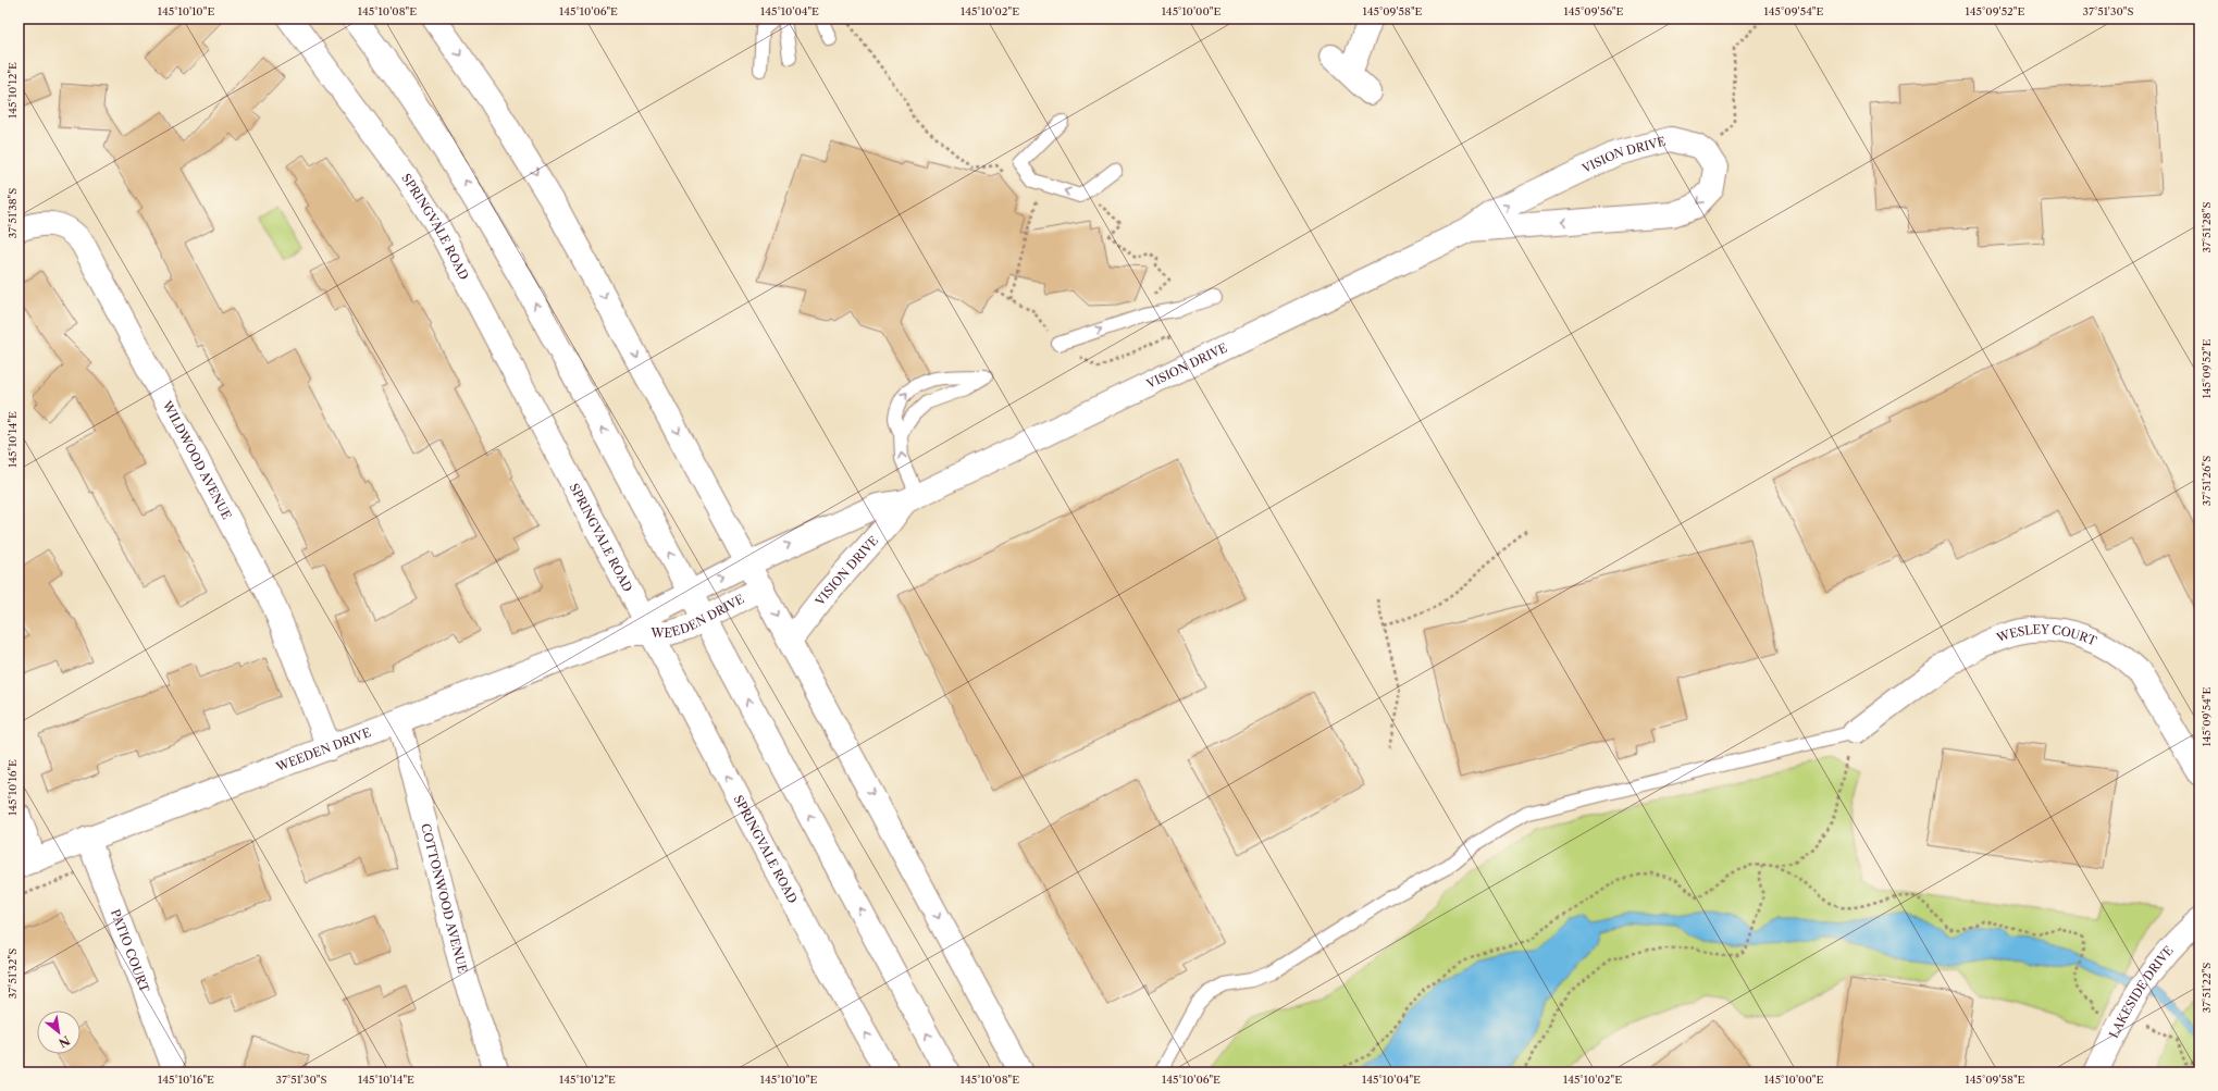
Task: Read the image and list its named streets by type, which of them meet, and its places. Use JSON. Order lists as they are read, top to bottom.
{
  "streets": {
    "main road": [
      "VISION DRIVE",
      "SPRINGVALE ROAD",
      "WILDWOOD AVENUE",
      "WEEDEN DRIVE",
      "WESLEY COURT",
      "COTTONWOOD AVENUE",
      "PATIO COURT",
      "LAKESIDE DRIVE"
    ]
  },
  "crossings": [
    ["VISION DRIVE", "WEEDEN DRIVE"],
    ["SPRINGVALE ROAD", "WEEDEN DRIVE"],
    ["WILDWOOD AVENUE", "WEEDEN DRIVE"],
    ["WEEDEN DRIVE", "COTTONWOOD AVENUE"],
    ["WEEDEN DRIVE", "PATIO COURT"]
  ],
  "north": "bottom right",
  "coordinates": [
    "145°10'10\"E",
    "145°10'08\"E",
    "145°10'06\"E",
    "145°10'04\"E",
    "145°10'02\"E",
    "145°10'00\"E",
    "145°09'58\"E",
    "145°09'56\"E",
    "145°09'54\"E",
    "145°09'52\"E",
    "37°51'30\"S",
    "145°10'12\"E",
    "37°51'38\"S",
    "37°51'28\"S",
    "145°10'14\"E",
    "37°51'26\"S",
    "145°10'16\"E",
    "37°51'32\"S",
    "37°51'22\"S"
  ]
}
